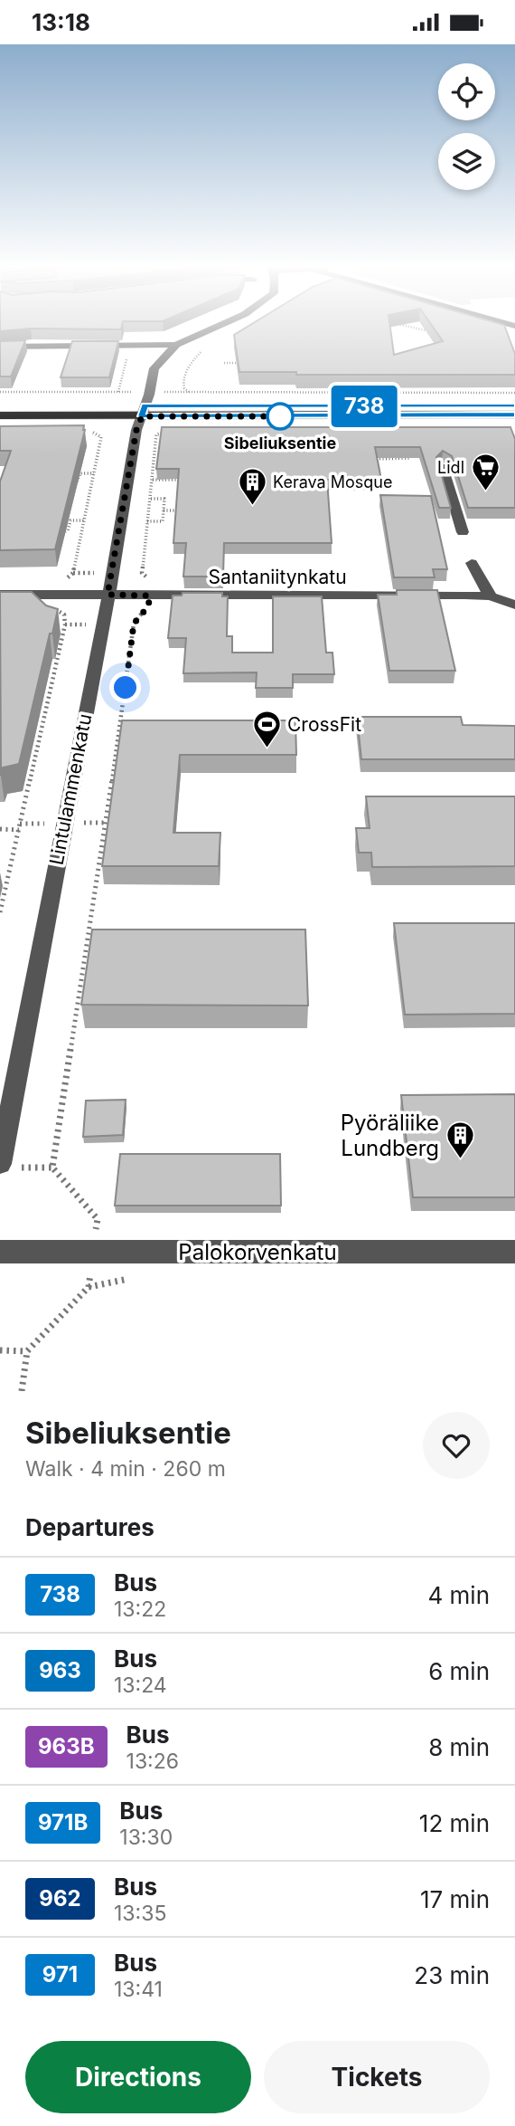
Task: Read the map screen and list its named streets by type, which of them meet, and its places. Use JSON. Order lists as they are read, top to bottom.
{
  "streets": {
    "street": ["Santaniitynkatu", "Lintulammenkatu", "Palokorvenkatu"]
  },
  "crossings": [
    ["Santaniitynkatu", "Lintulammenkatu"]
  ],
  "places": {
    "other": ["Sibeliuksentie"],
    "supermarket": ["Lidl"],
    "building": ["Kerava Mosque", "Pyöräliike Lundberg"],
    "sports": ["CrossFit"]
  },
  "lines": ["bus line 738"],
  "page": {
    "status": "13:18",
    "on_map": "738",
    "heading": [
      ["Sibeliuksentie", "Walk · 4 min · 260 m"],
      "Departures"
    ],
    "list": [
      {
        "mark": "738",
        "name": "Bus",
        "note": "13:22",
        "value": "4 min"
      },
      {
        "mark": "963",
        "name": "Bus",
        "note": "13:24",
        "value": "6 min"
      },
      {
        "mark": "963B",
        "name": "Bus",
        "note": "13:26",
        "value": "8 min"
      },
      {
        "mark": "971B",
        "name": "Bus",
        "note": "13:30",
        "value": "12 min"
      },
      {
        "mark": "962",
        "name": "Bus",
        "note": "13:35",
        "value": "17 min"
      },
      {
        "mark": "971",
        "name": "Bus",
        "note": "13:41",
        "value": "23 min"
      }
    ],
    "buttons": ["Directions", "Tickets"]
  }
}
